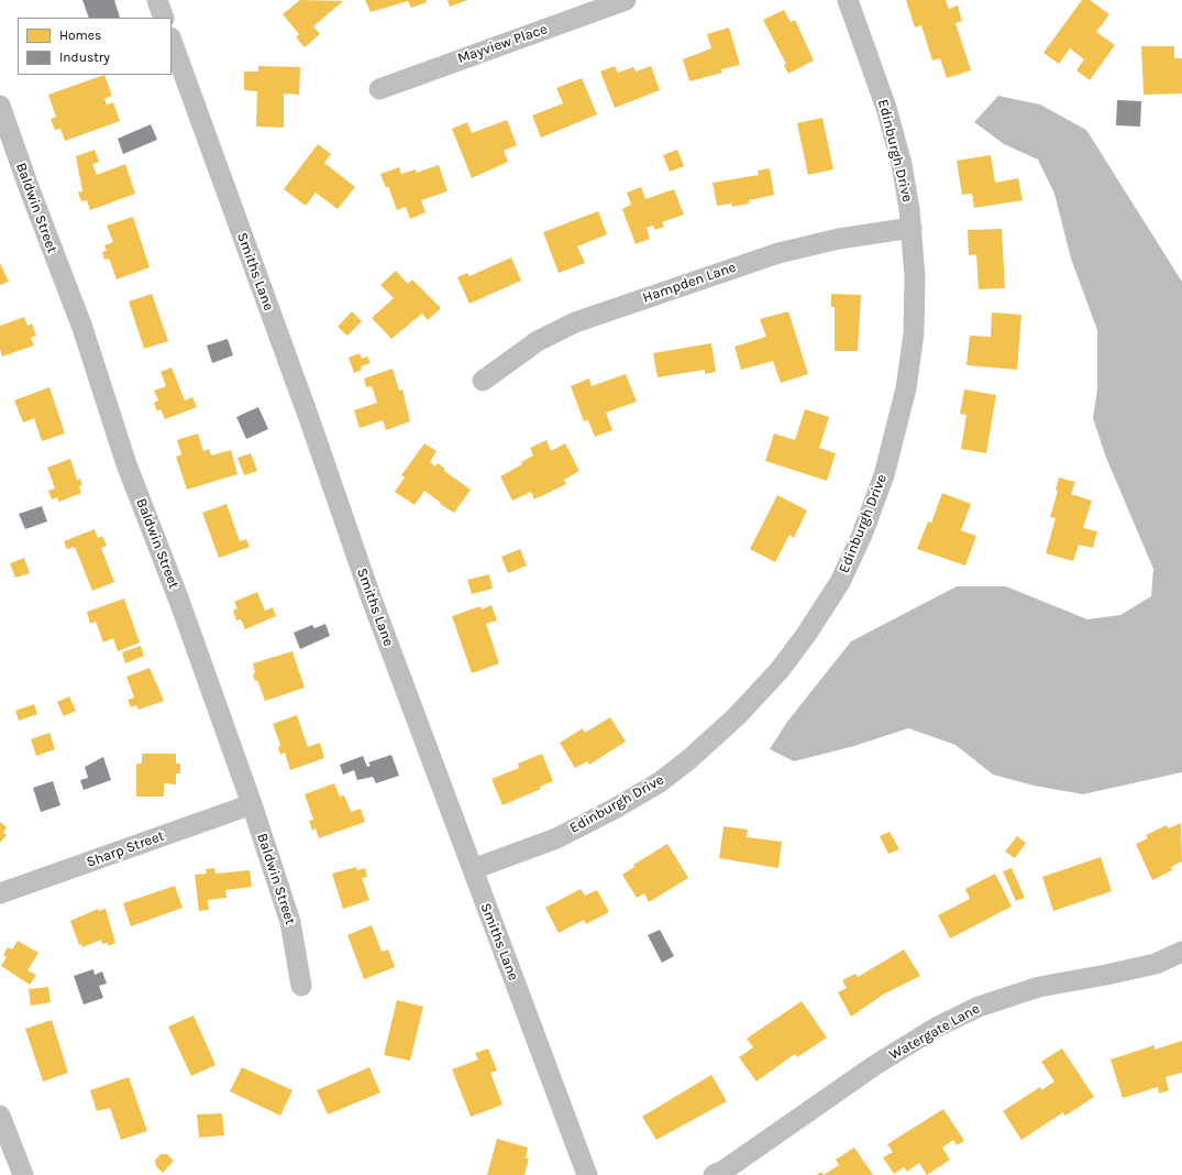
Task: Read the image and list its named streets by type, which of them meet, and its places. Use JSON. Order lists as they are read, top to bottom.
{
  "streets": {
    "street": [
      "Mayview Place",
      "Edinburgh Drive",
      "Baldwin Street",
      "Smiths Lane",
      "Hampden Lane",
      "Sharp Street",
      "Watergate Lane"
    ]
  },
  "crossings": [
    ["Edinburgh Drive", "Smiths Lane"],
    ["Edinburgh Drive", "Hampden Lane"],
    ["Baldwin Street", "Sharp Street"]
  ],
  "legend": ["Homes", "Industry"]
}
